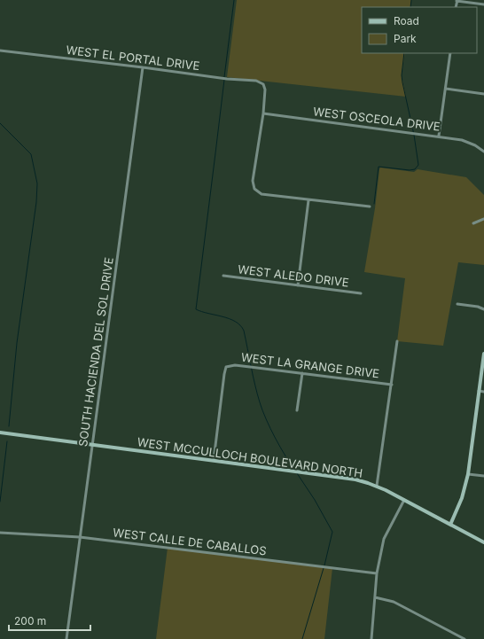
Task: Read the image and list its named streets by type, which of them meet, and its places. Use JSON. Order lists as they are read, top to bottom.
{
  "streets": {
    "main road": ["WEST MCCULLOCH BOULEVARD NORTH"],
    "street": [
      "WEST EL PORTAL DRIVE",
      "WEST OSCEOLA DRIVE",
      "WEST ALEDO DRIVE",
      "SOUTH HACIENDA DEL SOL DRIVE",
      "WEST LA GRANGE DRIVE",
      "WEST CALLE DE CABALLOS"
    ]
  },
  "crossings": [
    ["WEST EL PORTAL DRIVE", "WEST OSCEOLA DRIVE"],
    ["WEST EL PORTAL DRIVE", "SOUTH HACIENDA DEL SOL DRIVE"],
    ["SOUTH HACIENDA DEL SOL DRIVE", "WEST MCCULLOCH BOULEVARD NORTH"],
    ["SOUTH HACIENDA DEL SOL DRIVE", "WEST CALLE DE CABALLOS"],
    ["WEST LA GRANGE DRIVE", "WEST MCCULLOCH BOULEVARD NORTH"]
  ],
  "legend": ["Road", "Park"],
  "scale_bar": "200 m"
}
